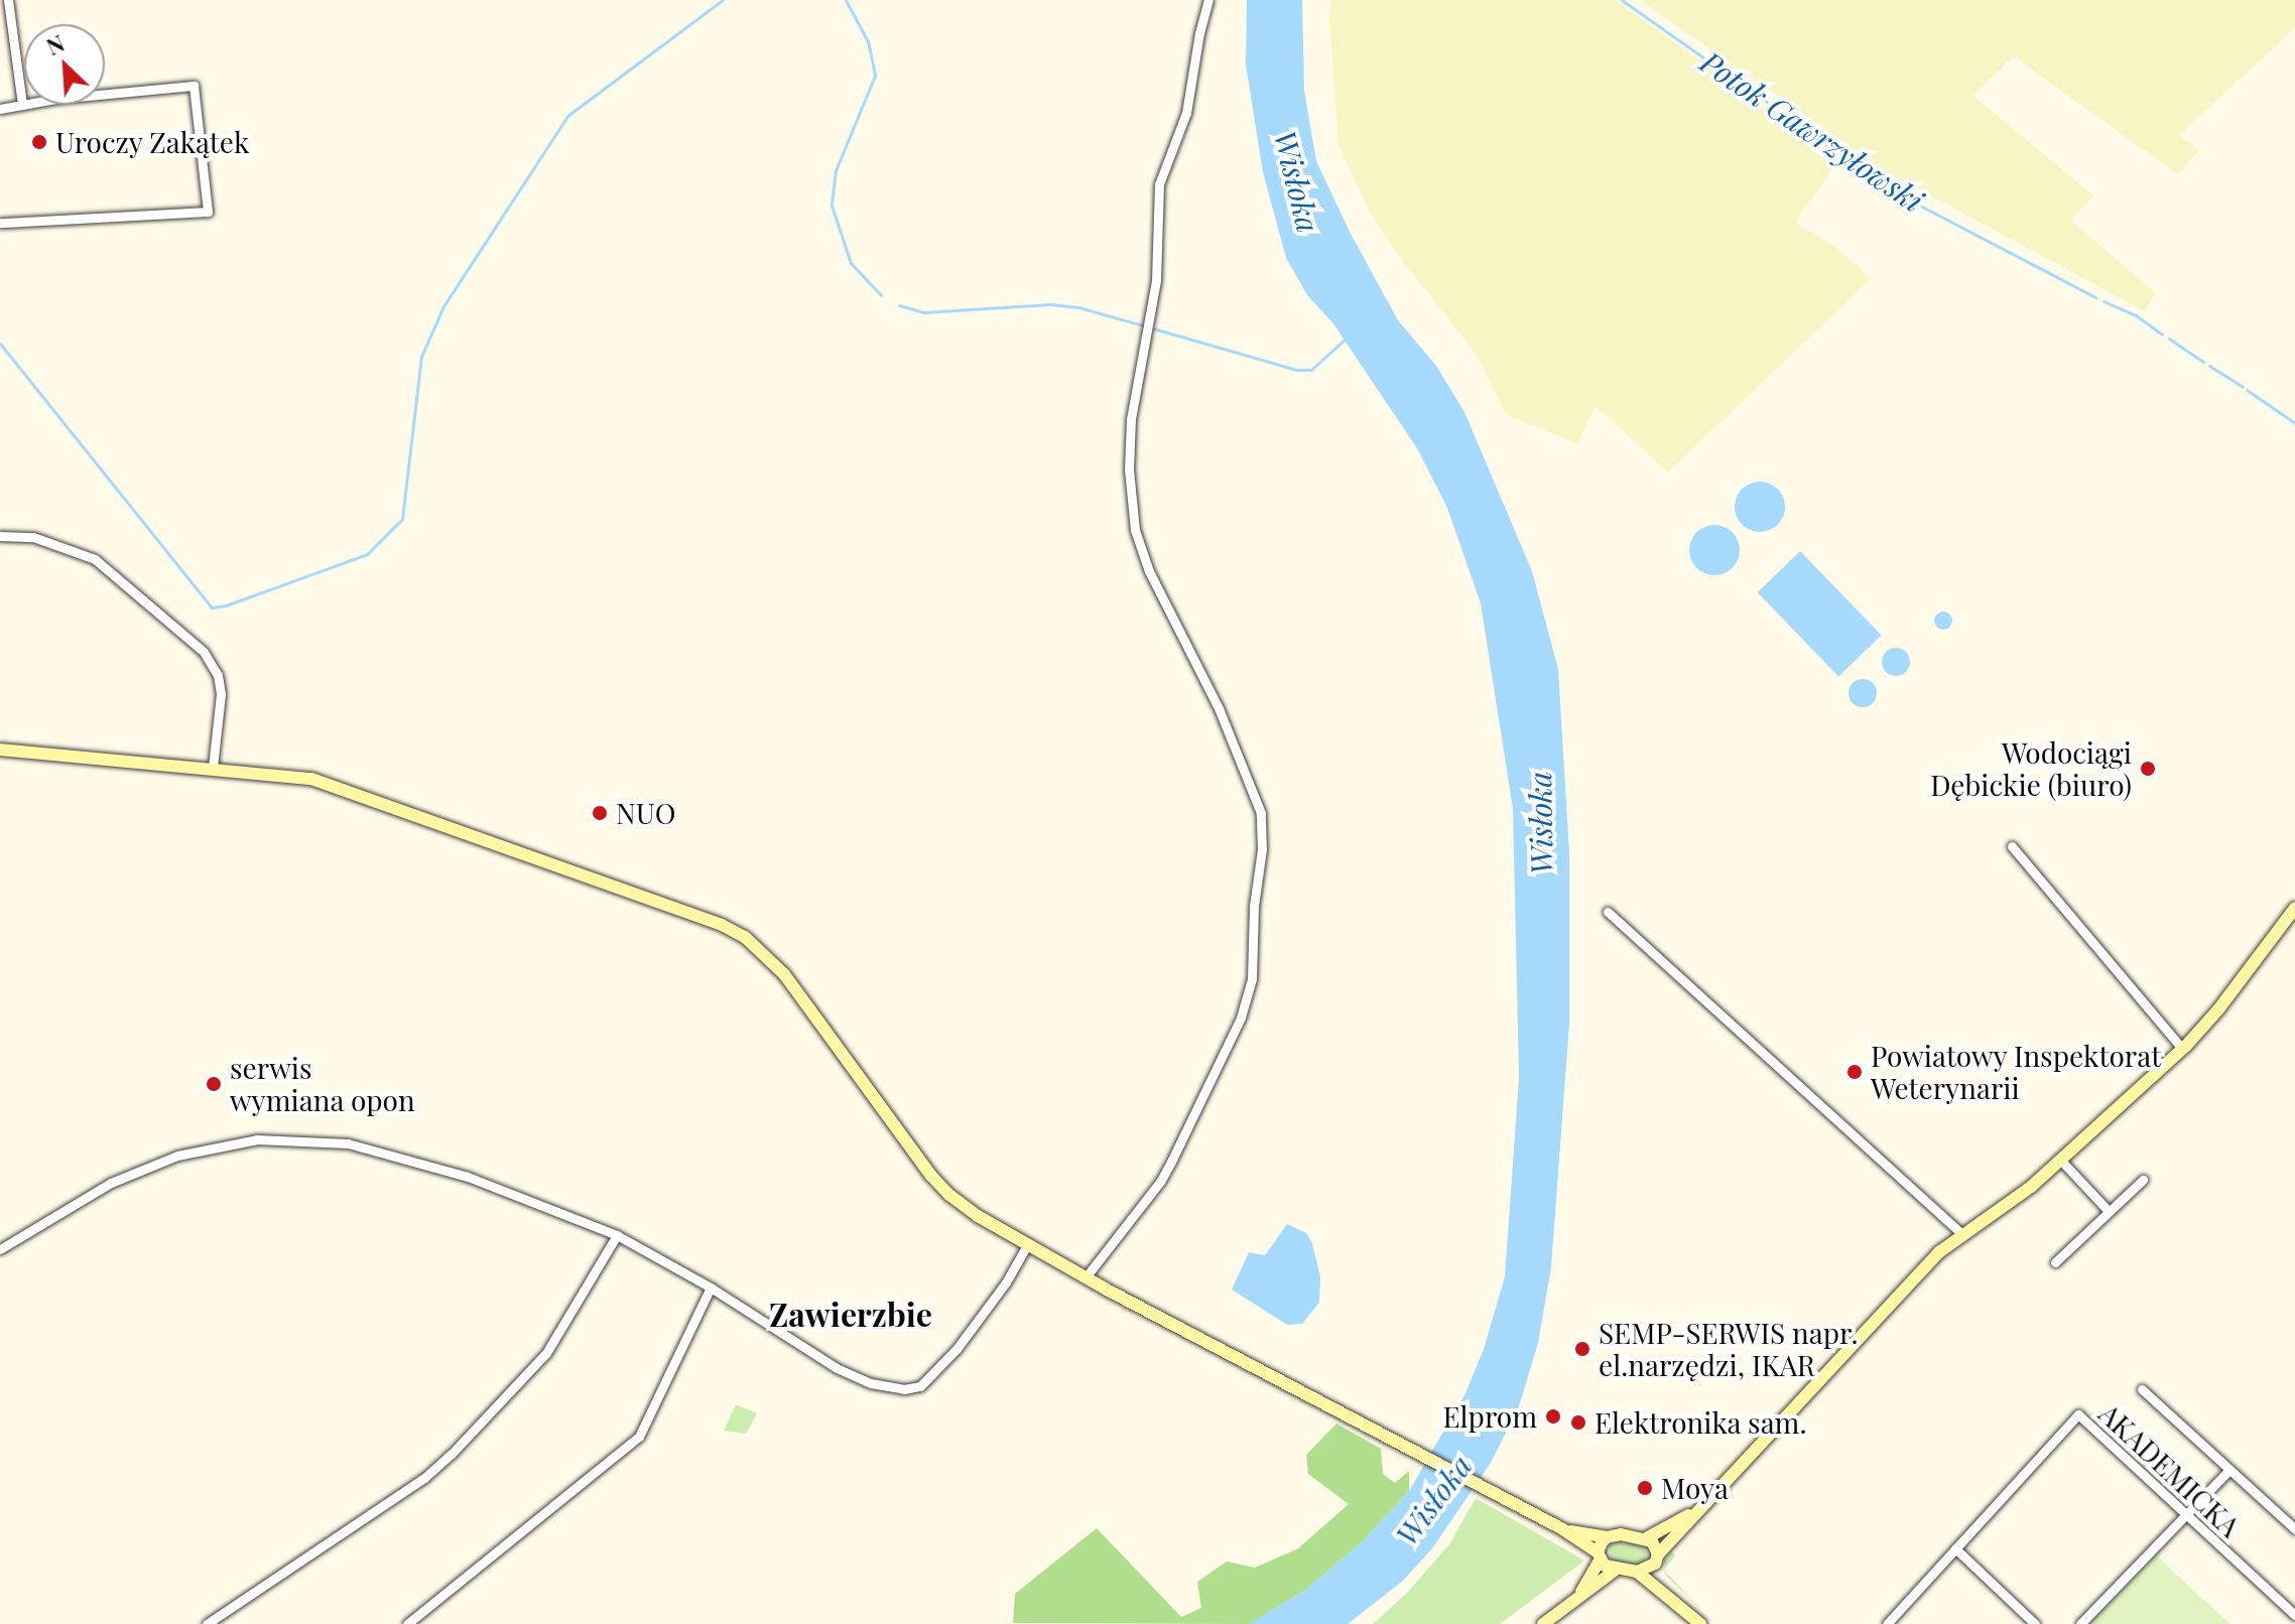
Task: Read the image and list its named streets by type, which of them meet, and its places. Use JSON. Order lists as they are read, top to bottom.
{
  "streets": {
    "street": ["AKADEMICKA"]
  },
  "districts": ["Zawierzbie"],
  "water": ["Potok Gawrzyłowski", "Wisłoka"],
  "places": [
    "Uroczy Zakątek",
    "Wodociągi Dębickie (biuro)",
    "NUO",
    "Powiatowy Inspektorat Weterynarii",
    "serwis wymiana opon",
    "SEMP-SERWIS napr. el.narzędzi, IKAR",
    "Elprom",
    "Elektronika sam.",
    "Moya"
  ],
  "north": "top left"
}
